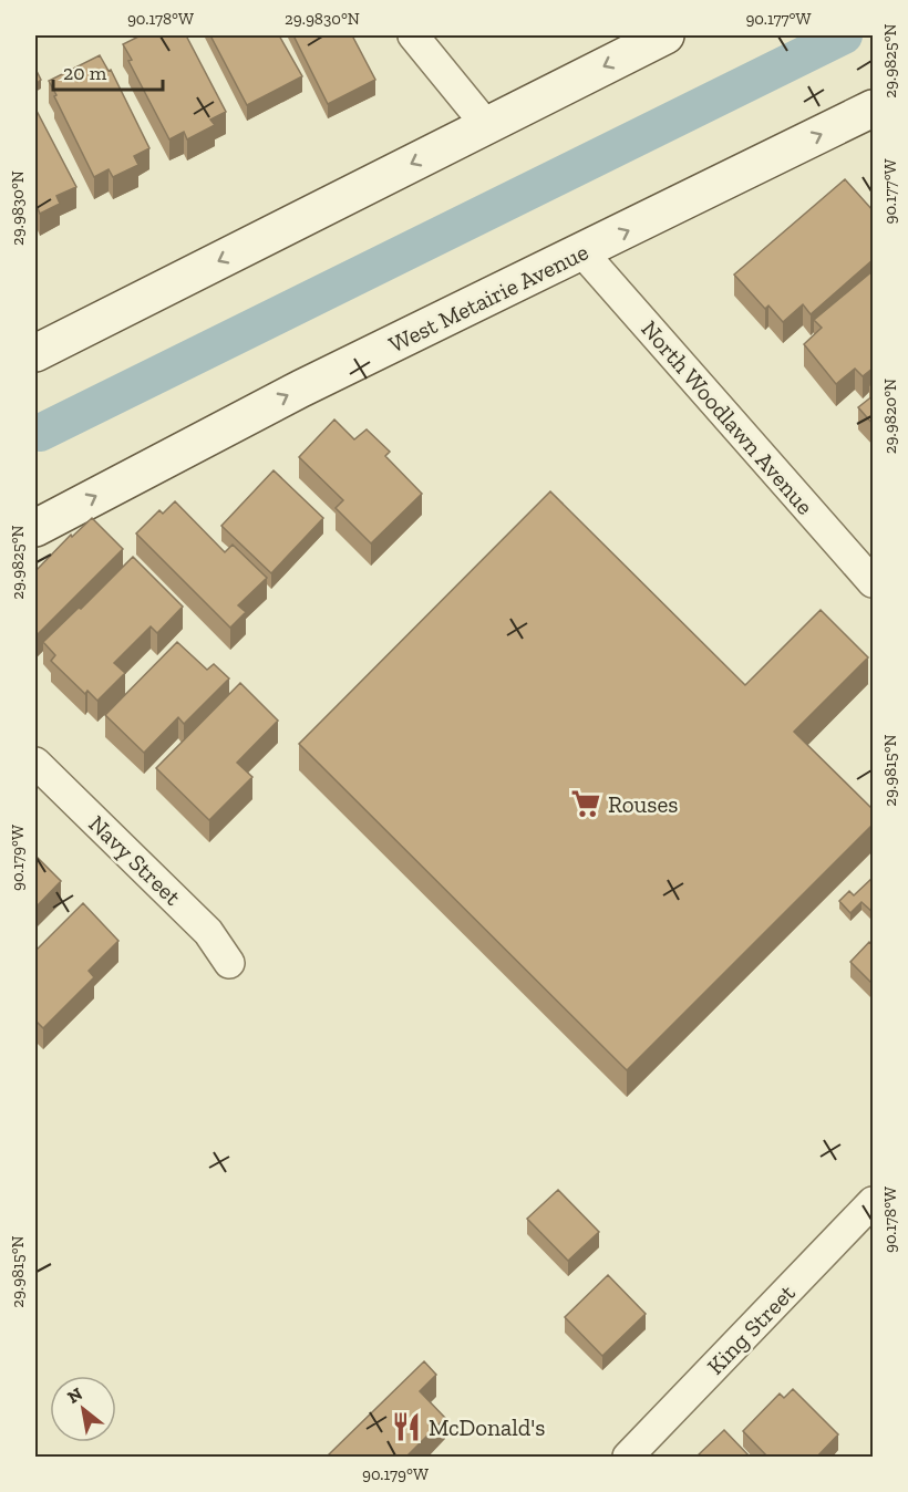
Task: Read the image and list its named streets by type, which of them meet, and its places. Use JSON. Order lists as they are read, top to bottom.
{
  "streets": {
    "main road": ["West Metairie Avenue"],
    "street": ["North Woodlawn Avenue", "Navy Street", "King Street"]
  },
  "crossings": [
    ["West Metairie Avenue", "North Woodlawn Avenue"]
  ],
  "places": {
    "supermarket": ["Rouses"],
    "restaurant": ["McDonald's"]
  },
  "scale_bar": "20 m",
  "north": "top left",
  "coordinates": [
    "90.178°W",
    "29.9830°N",
    "90.177°W",
    "29.9825°N",
    "29.9820°N",
    "29.9815°N",
    "90.179°W"
  ]
}
